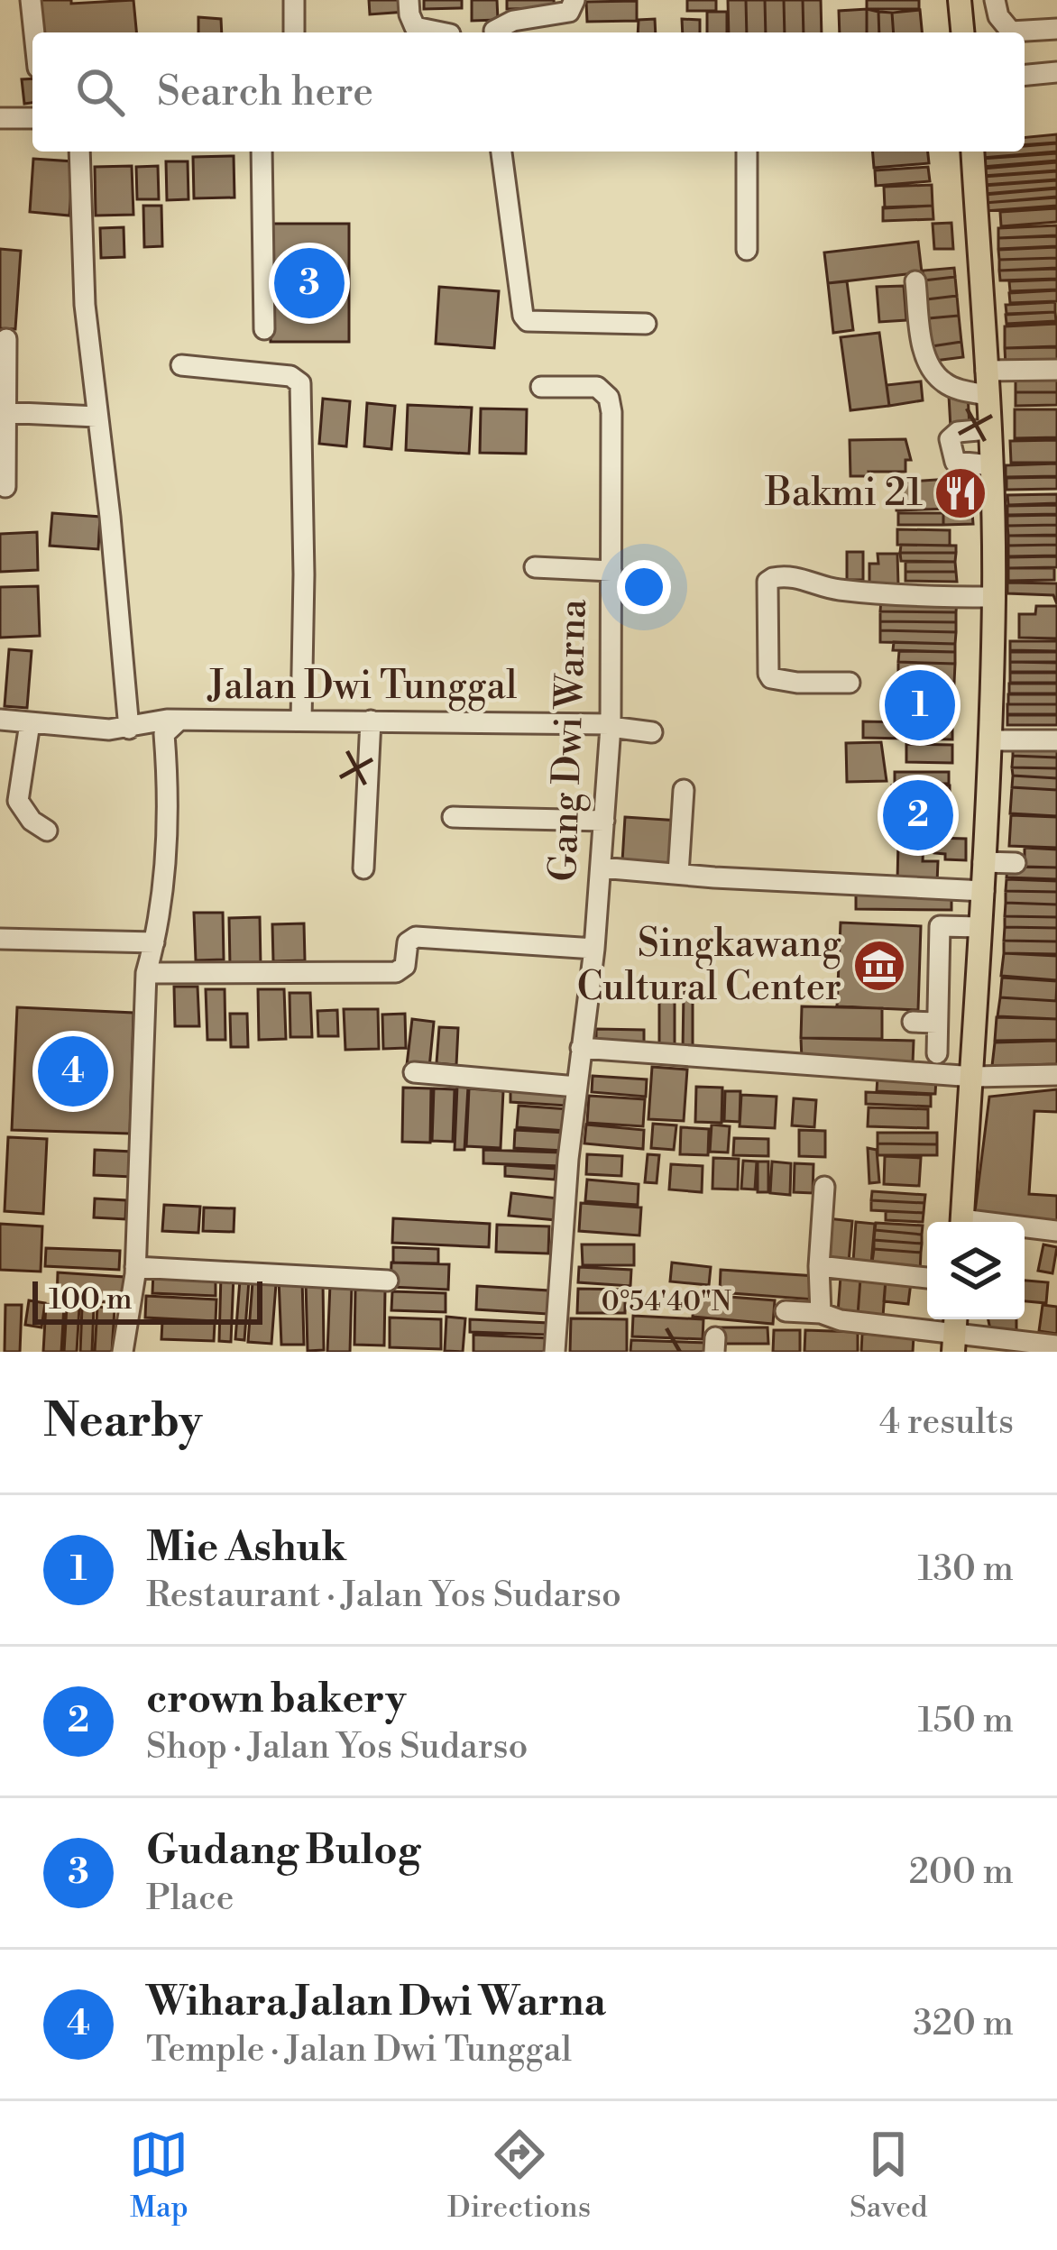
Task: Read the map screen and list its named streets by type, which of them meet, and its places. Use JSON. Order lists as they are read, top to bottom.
{
  "streets": {
    "street": ["Jalan Dwi Tunggal", "Gang Dwi Warna"]
  },
  "crossings": [
    ["Jalan Dwi Tunggal", "Gang Dwi Warna"]
  ],
  "places": {
    "restaurant": ["Bakmi 21"],
    "museum": ["Singkawang Cultural Center"]
  },
  "scale_bar": "100 m",
  "page": {
    "search": "Search here",
    "pins": [
      "3",
      "1",
      "2",
      "4"
    ],
    "scale": "100 m",
    "heading": ["Nearby", "4 results"],
    "list": [
      {
        "mark": "1",
        "name": "Mie Ashuk",
        "note": "Restaurant · Jalan Yos Sudarso",
        "value": "130 m"
      },
      {
        "mark": "2",
        "name": "crown bakery",
        "note": "Shop · Jalan Yos Sudarso",
        "value": "150 m"
      },
      {
        "mark": "3",
        "name": "Gudang Bulog",
        "note": "Place",
        "value": "200 m"
      },
      {
        "mark": "4",
        "name": "Wihara Jalan Dwi Warna",
        "note": "Temple · Jalan Dwi Tunggal",
        "value": "320 m"
      }
    ],
    "nav": ["Map", "Directions", "Saved"]
  },
  "coordinates": ["0°54'40\"N"]
}
